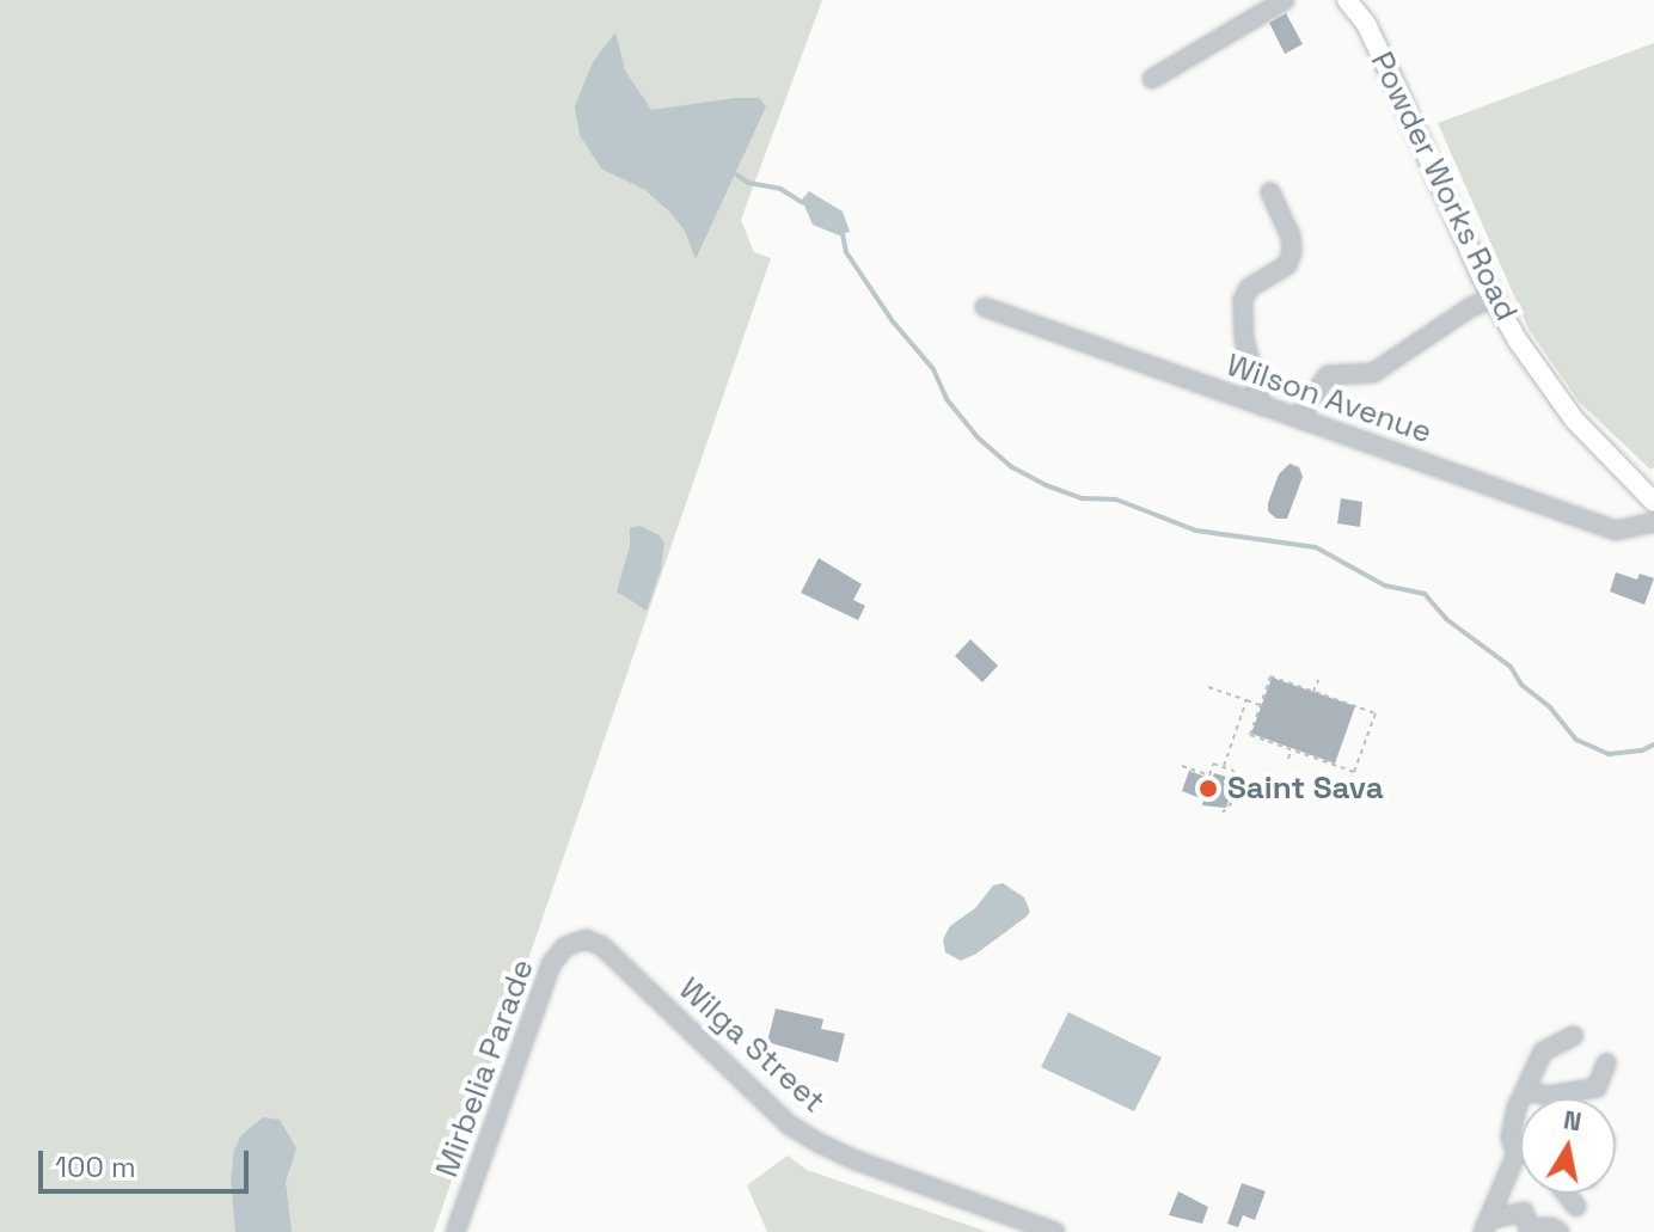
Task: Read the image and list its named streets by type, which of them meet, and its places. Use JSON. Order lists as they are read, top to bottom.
{
  "streets": {
    "main road": ["Powder Works Road"],
    "street": ["Wilson Avenue", "Wilga Street", "Mirbelia Parade"]
  },
  "crossings": [
    ["Wilga Street", "Mirbelia Parade"]
  ],
  "places": ["Saint Sava"],
  "scale_bar": "100 m",
  "north": "top"
}
